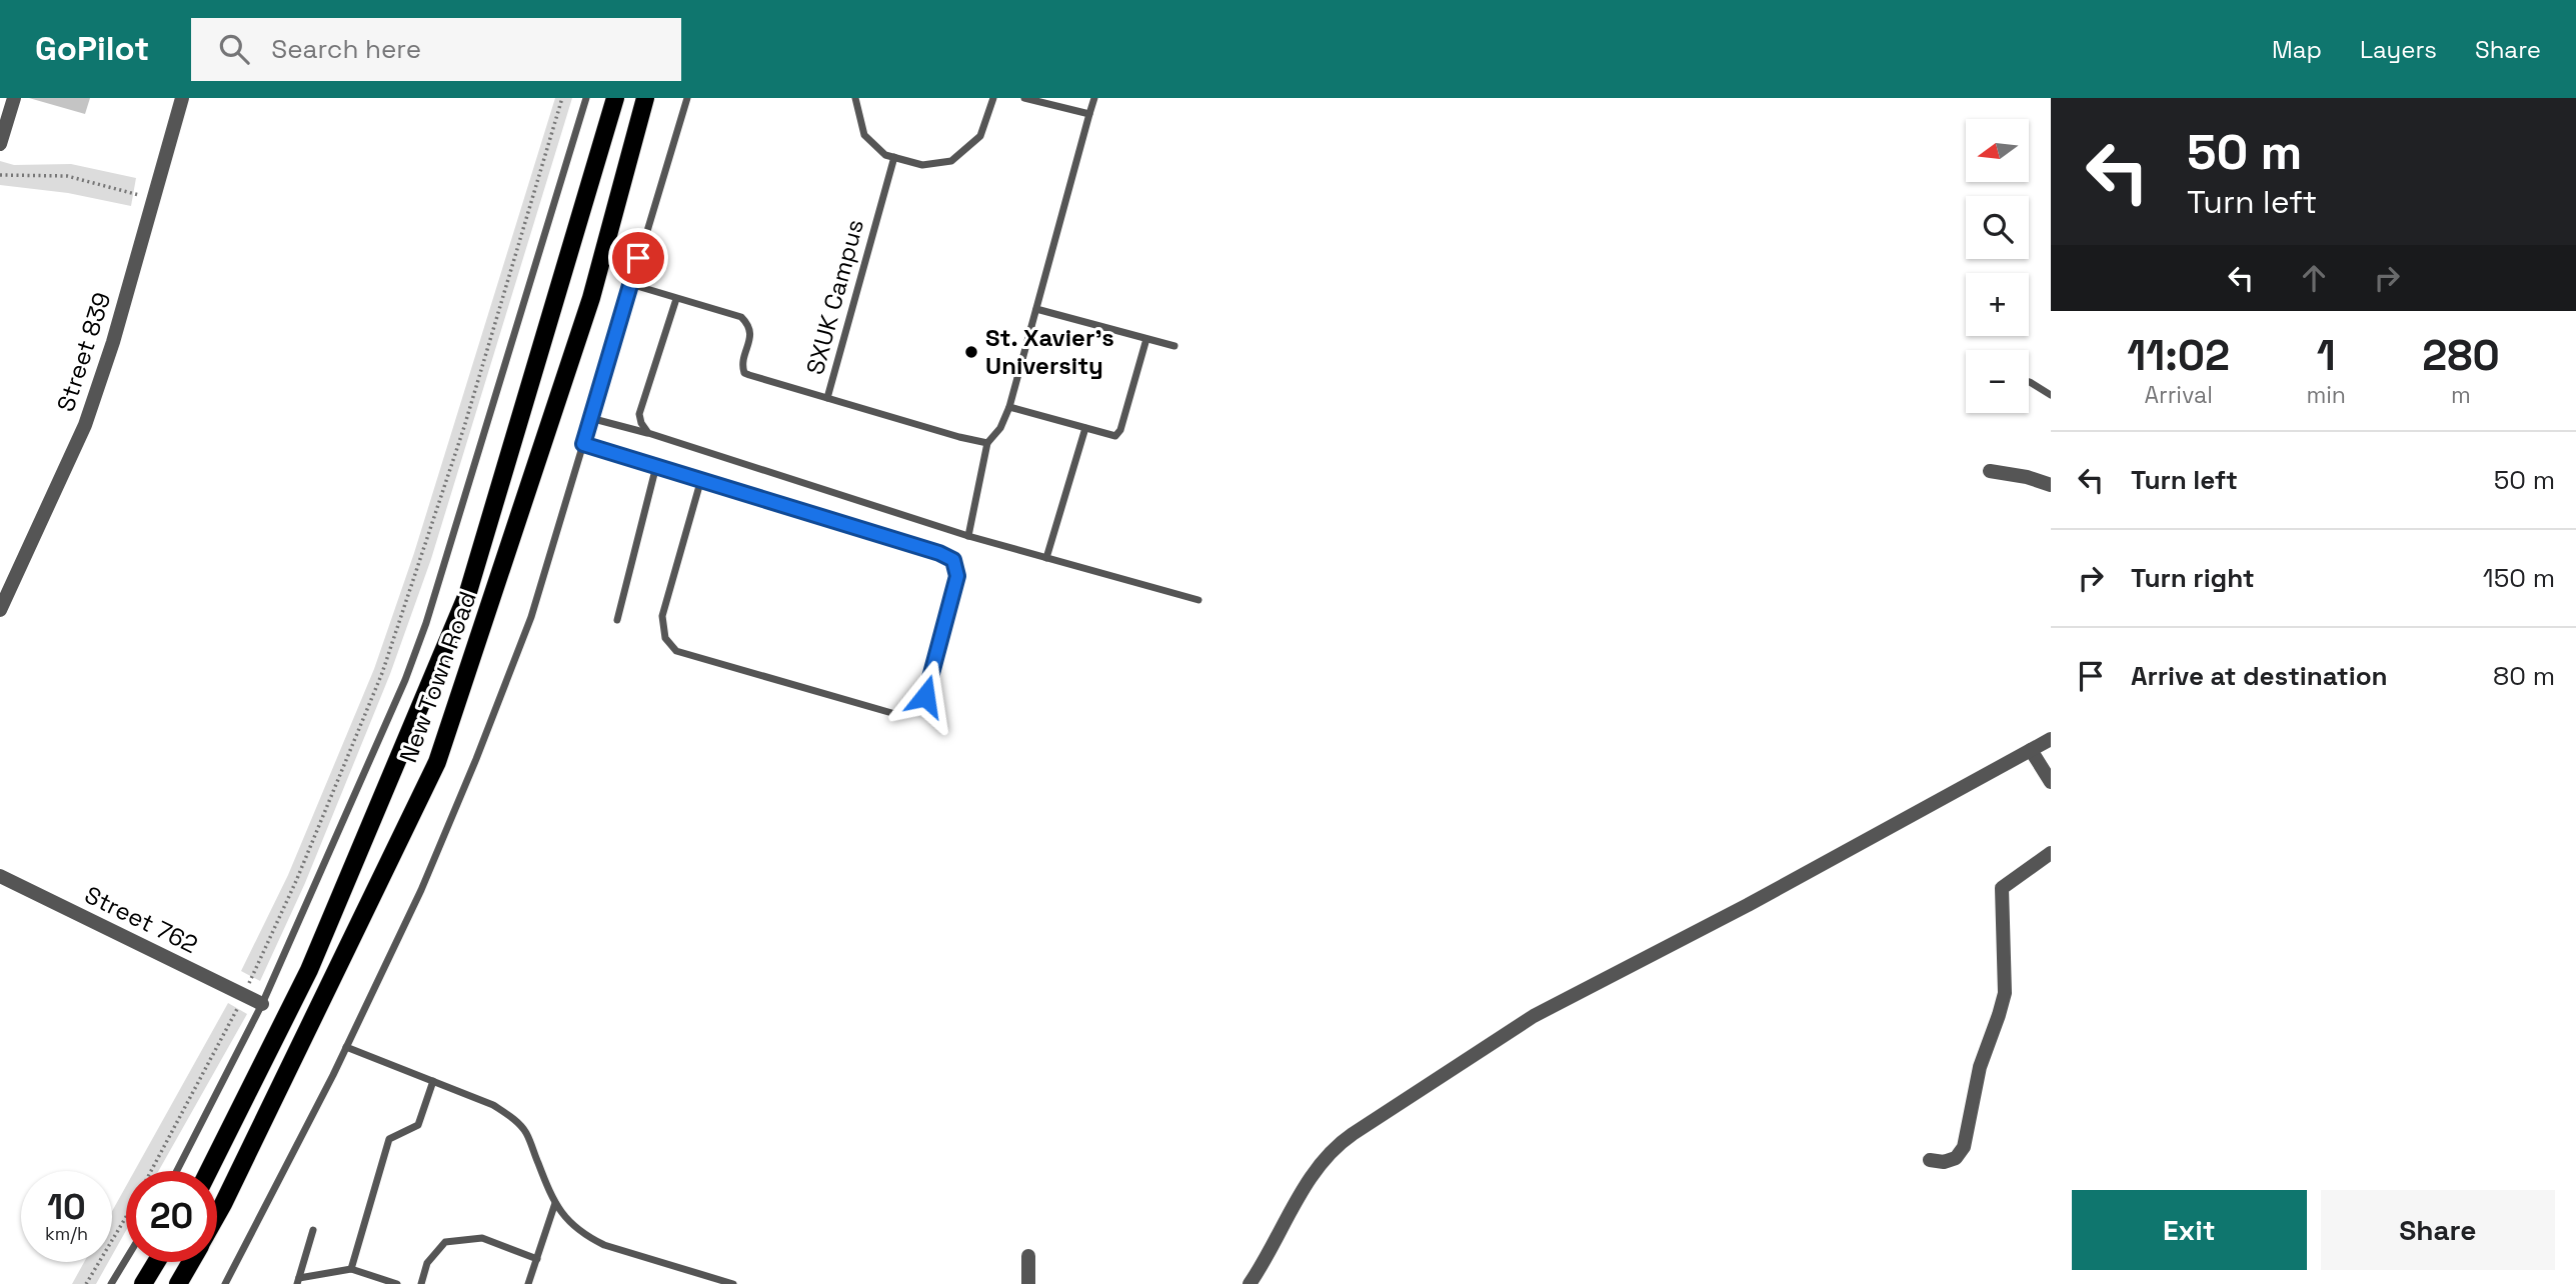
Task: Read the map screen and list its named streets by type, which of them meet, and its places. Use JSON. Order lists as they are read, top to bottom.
{
  "streets": {
    "main road": ["New Town Road"],
    "street": ["Street 839", "Street 762"],
    "lane": ["SXUK Campus"]
  },
  "places": ["St. Xavier's University"],
  "north": "left",
  "page": {
    "header": "GoPilot",
    "search": "Search here",
    "nav": ["Map", "Layers", "Share"],
    "turn": ["50 m", "Turn left"],
    "map_buttons": ["+", "−"],
    "eta": [
      "11:02",
      "Arrival",
      "1",
      "min",
      "280",
      "m"
    ],
    "list": [
      {
        "name": "Turn left",
        "value": "50 m"
      },
      {
        "name": "Turn right",
        "value": "150 m"
      },
      {
        "name": "Arrive at destination",
        "value": "80 m"
      }
    ],
    "speed": "10 km/h",
    "limit": "20",
    "buttons": ["Exit", "Share"]
  }
}
